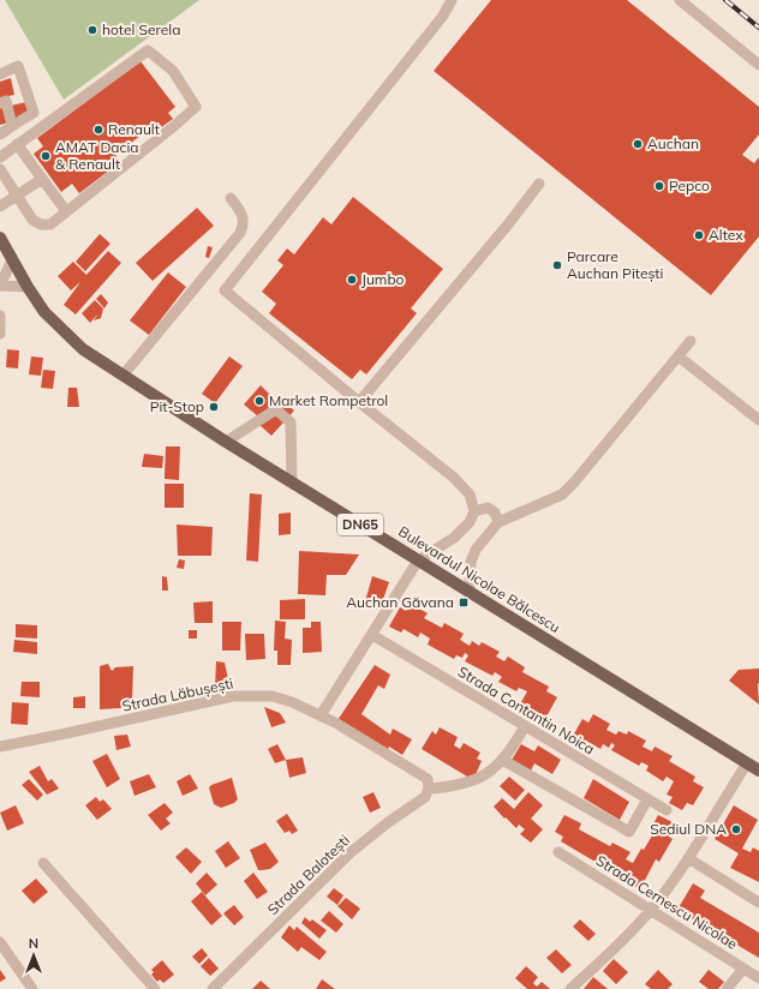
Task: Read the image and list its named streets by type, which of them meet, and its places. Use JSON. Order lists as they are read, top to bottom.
{
  "streets": {
    "main road": ["DN65", "Bulevardul Nicolae Bălcescu"],
    "street": [
      "Strada Lăbușești",
      "Strada Contantin Noica",
      "Strada Balotești",
      "Strada Cernescu Nicolae"
    ]
  },
  "places": {
    "other": [
      "hotel Serela",
      "Renault",
      "Auchan",
      "AMAT Dacia & Renault",
      "Pepco",
      "Altex",
      "Parcare Auchan Pitești",
      "Jumbo",
      "Market Rompetrol",
      "Pit-Stop",
      "Sediul DNA"
    ],
    "transit": ["Auchan Găvana"]
  },
  "north": "top"
}
